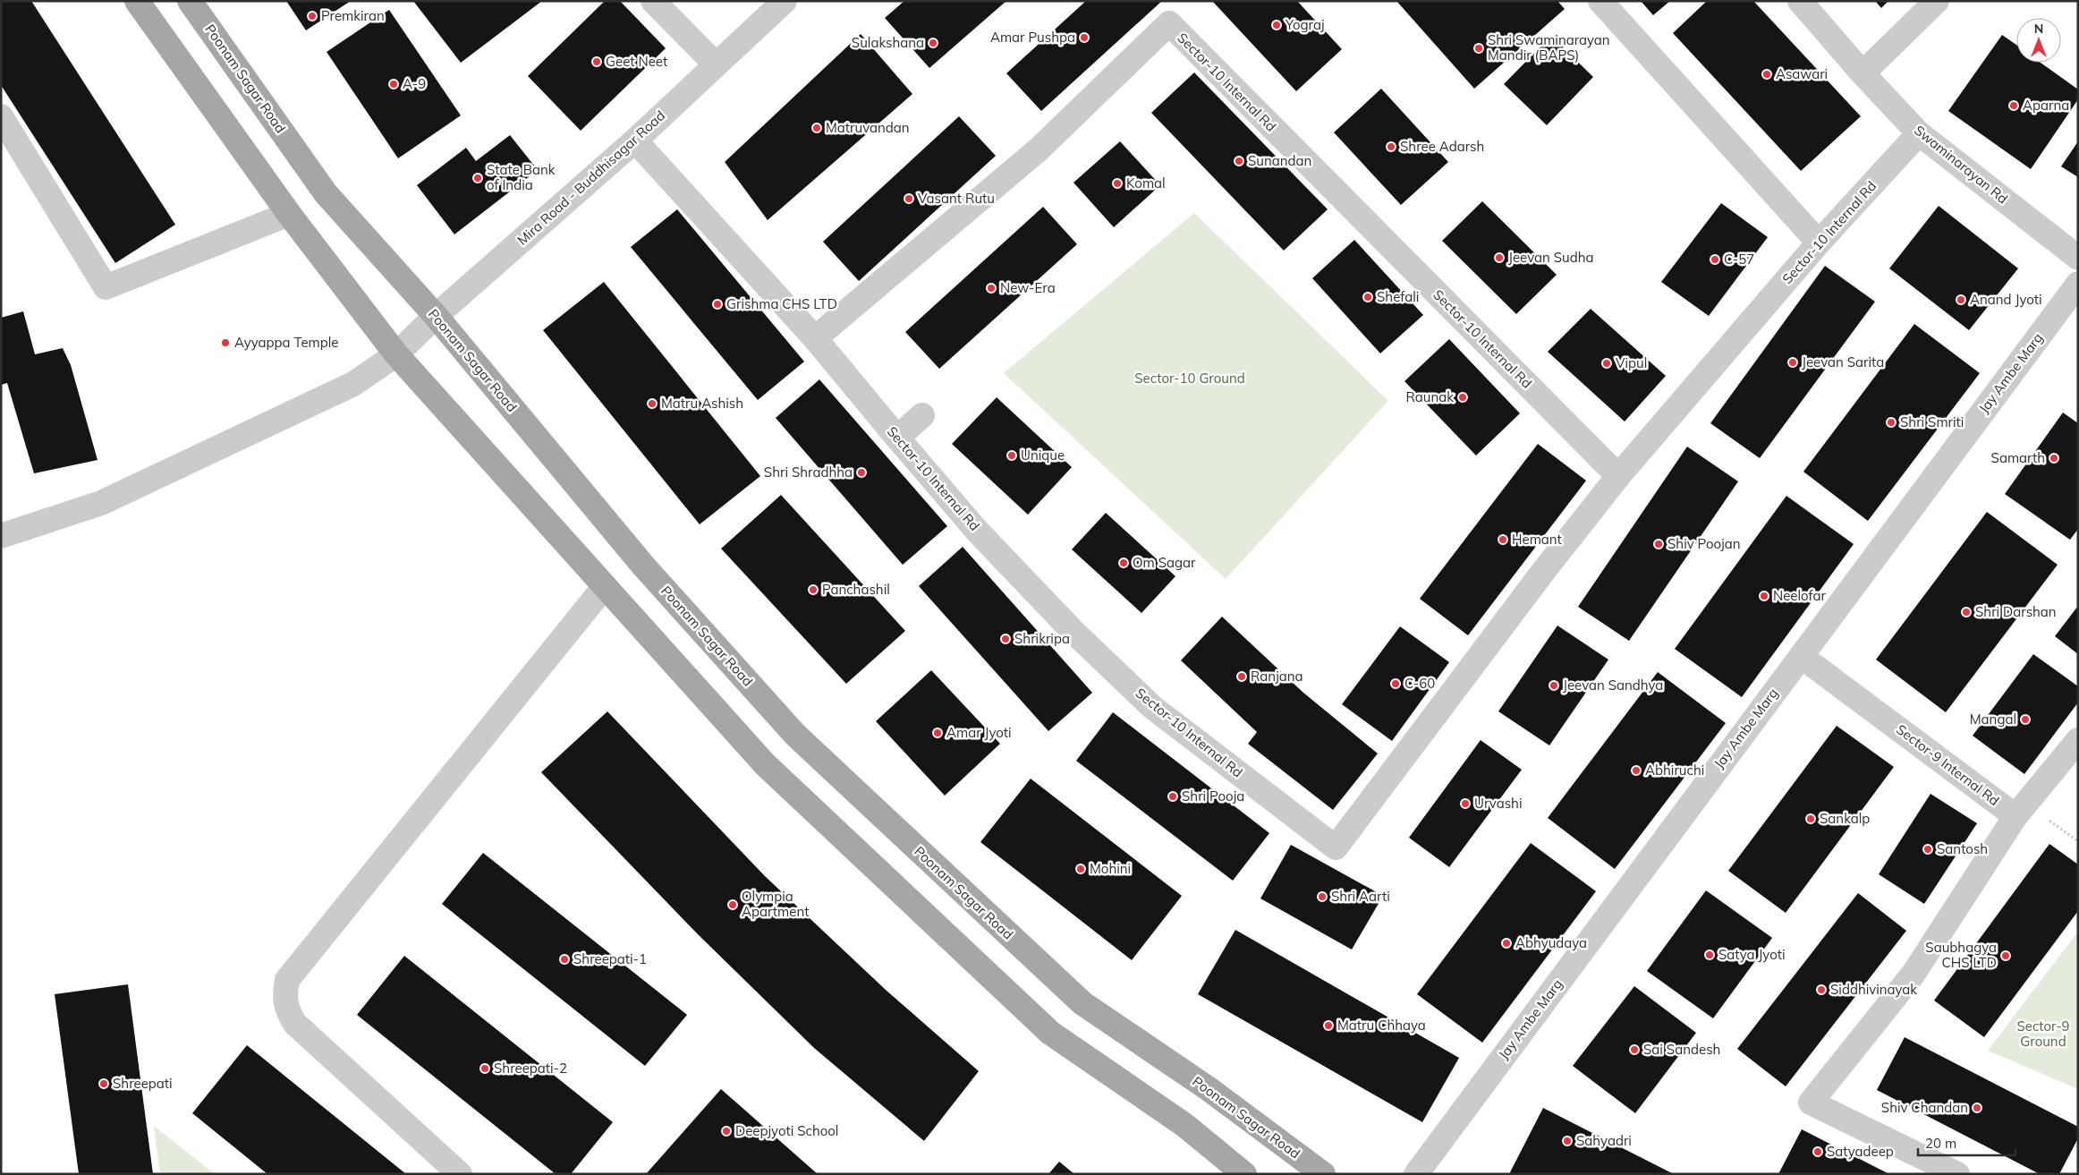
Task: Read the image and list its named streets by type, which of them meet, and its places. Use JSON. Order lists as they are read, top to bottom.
{
  "streets": {
    "main road": ["Poonam Sagar Road"],
    "street": [
      "Sector-10 Internal Rd",
      "Swaminarayan Rd",
      "Mira Road - Buddhisagar Road",
      "Jay Ambe Marg",
      "Sector-9 Internal Rd"
    ]
  },
  "crossings": [
    ["Poonam Sagar Road", "Mira Road - Buddhisagar Road"],
    ["Sector-10 Internal Rd", "Swaminarayan Rd"],
    ["Sector-10 Internal Rd", "Mira Road - Buddhisagar Road"],
    ["Jay Ambe Marg", "Sector-9 Internal Rd"]
  ],
  "parks": ["Sector-10 Ground", "Sector-9 Ground"],
  "places": [
    "Premkiran",
    "Yograj",
    "Amar Pushpa",
    "Sulakshana",
    "Shri Swaminarayan Mandir (BAPS)",
    "Geet Neet",
    "Asawari",
    "A-9",
    "Aparna",
    "Matruvandan",
    "Shree Adarsh",
    "Sunandan",
    "State Bank of India",
    "Komal",
    "Vasant Rutu",
    "Jeevan Sudha",
    "C-57",
    "New-Era",
    "Shefali",
    "Anand Jyoti",
    "Grishma CHS LTD",
    "Ayyappa Temple",
    "Jeevan Sarita",
    "Vipul",
    "Raunak",
    "Matru Ashish",
    "Shri Smriti",
    "Unique",
    "Samarth",
    "Shri Shradhha",
    "Hemant",
    "Shiv Poojan",
    "Om Sagar",
    "Panchashil",
    "Neelofar",
    "Shri Darshan",
    "Shrikripa",
    "Ranjana",
    "C-60",
    "Jeevan Sandhya",
    "Mangal",
    "Amar Jyoti",
    "Abhiruchi",
    "Shri Pooja",
    "Urvashi",
    "Sankalp",
    "Santosh",
    "Mohini",
    "Shri Aarti",
    "Olympia Apartment",
    "Abhyudaya",
    "Satya Jyoti",
    "Saubhagya CHS LTD",
    "Shreepati-1",
    "Siddhivinayak",
    "Matru Chhaya",
    "Sai Sandesh",
    "Shreepati-2",
    "Shreepati",
    "Shiv Chandan",
    "Deepjyoti School",
    "Sahyadri",
    "Satyadeep"
  ],
  "scale_bar": "20 m",
  "north": "top"
}
